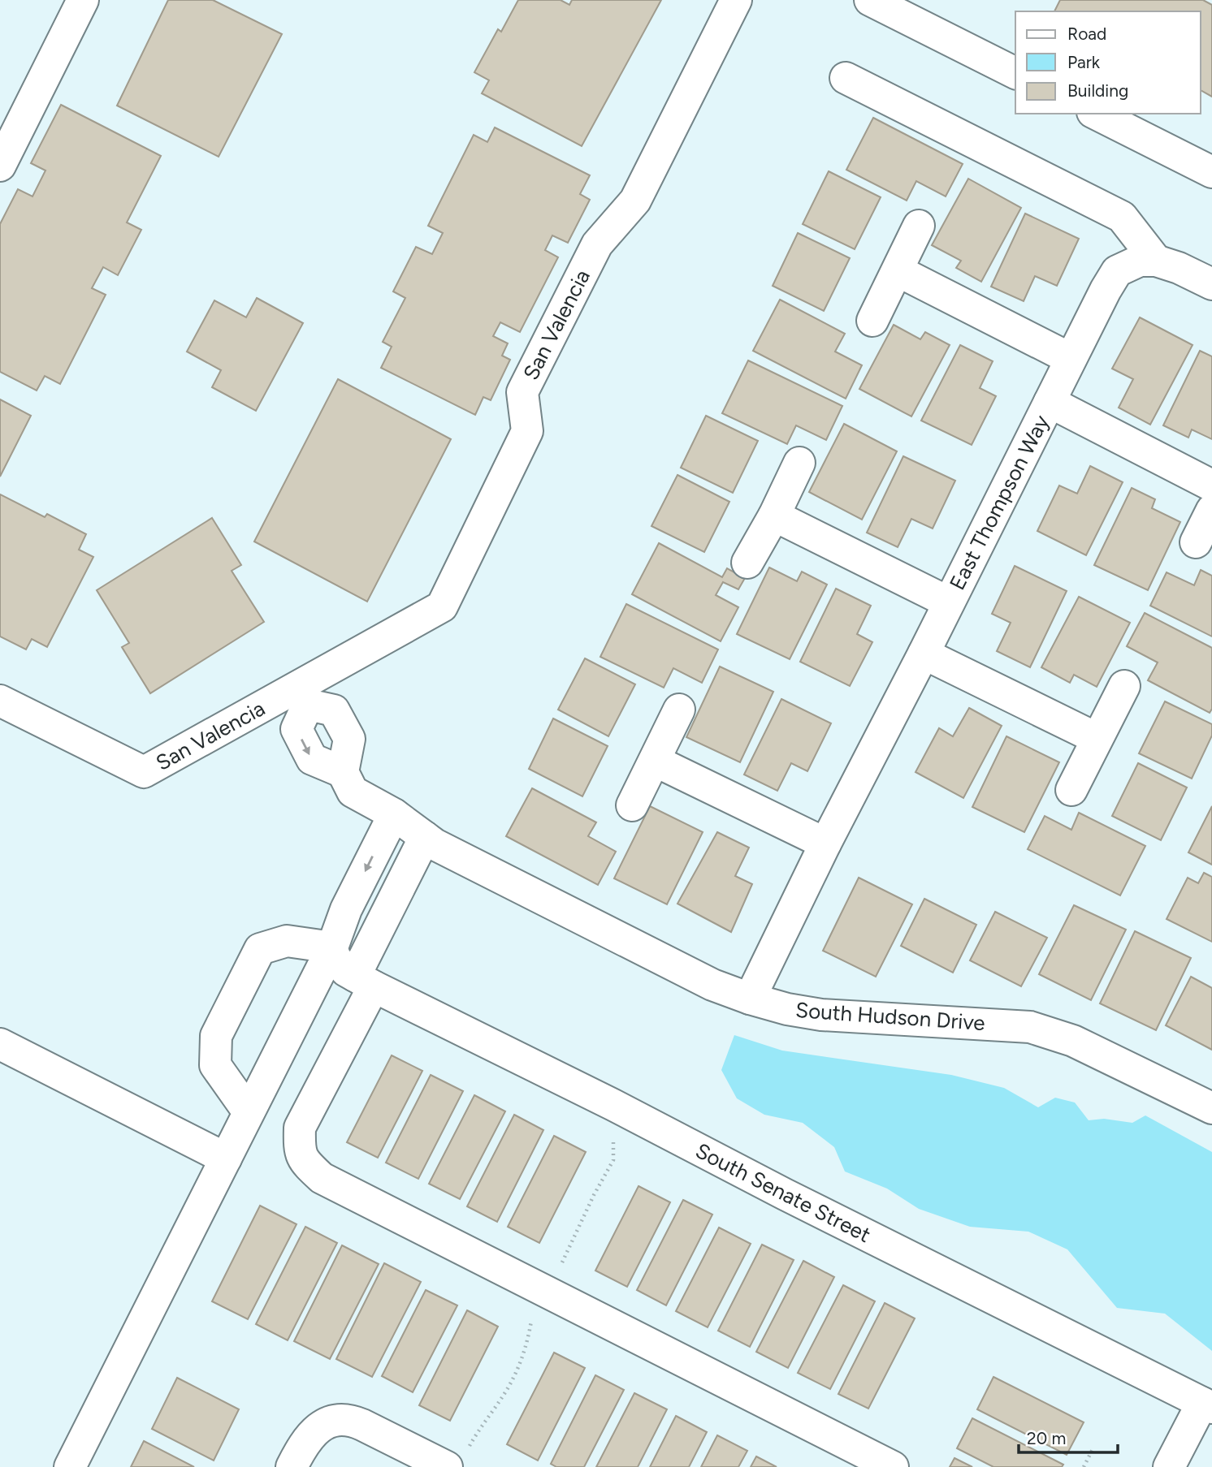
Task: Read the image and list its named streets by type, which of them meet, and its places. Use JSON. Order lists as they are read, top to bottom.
{
  "streets": {
    "street": [
      "San Valencia",
      "East Thompson Way",
      "South Hudson Drive",
      "South Senate Street"
    ]
  },
  "crossings": [
    ["San Valencia", "South Hudson Drive"],
    ["East Thompson Way", "South Hudson Drive"]
  ],
  "legend": ["Road", "Park", "Building"],
  "scale_bar": "20 m"
}
